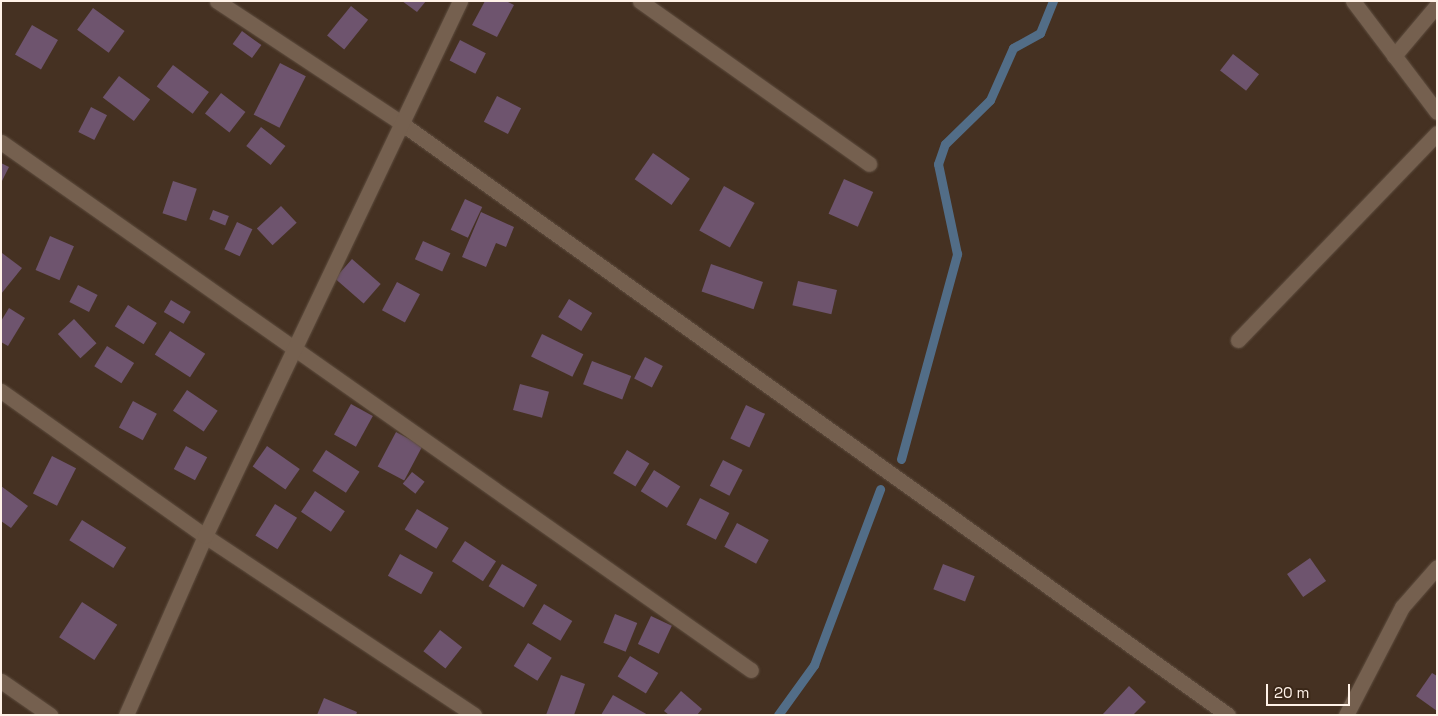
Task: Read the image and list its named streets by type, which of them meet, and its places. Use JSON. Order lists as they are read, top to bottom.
{
  "scale_bar": "20 m"
}
